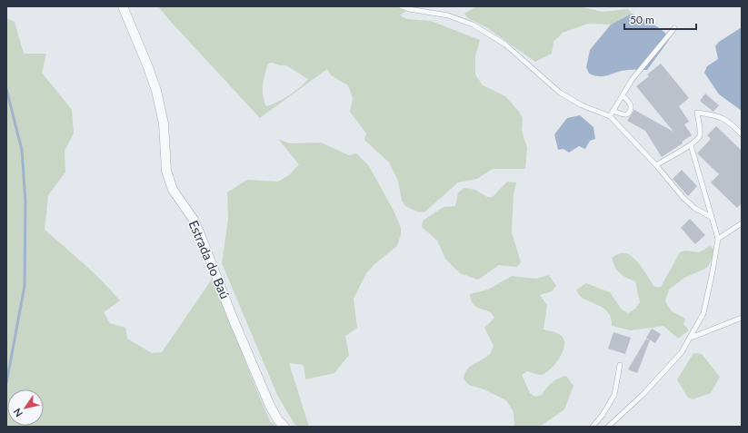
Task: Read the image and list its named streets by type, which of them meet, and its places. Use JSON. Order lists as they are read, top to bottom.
{
  "streets": {
    "street": ["Estrada do Baú"]
  },
  "scale_bar": "50 m",
  "north": "bottom left"
}
